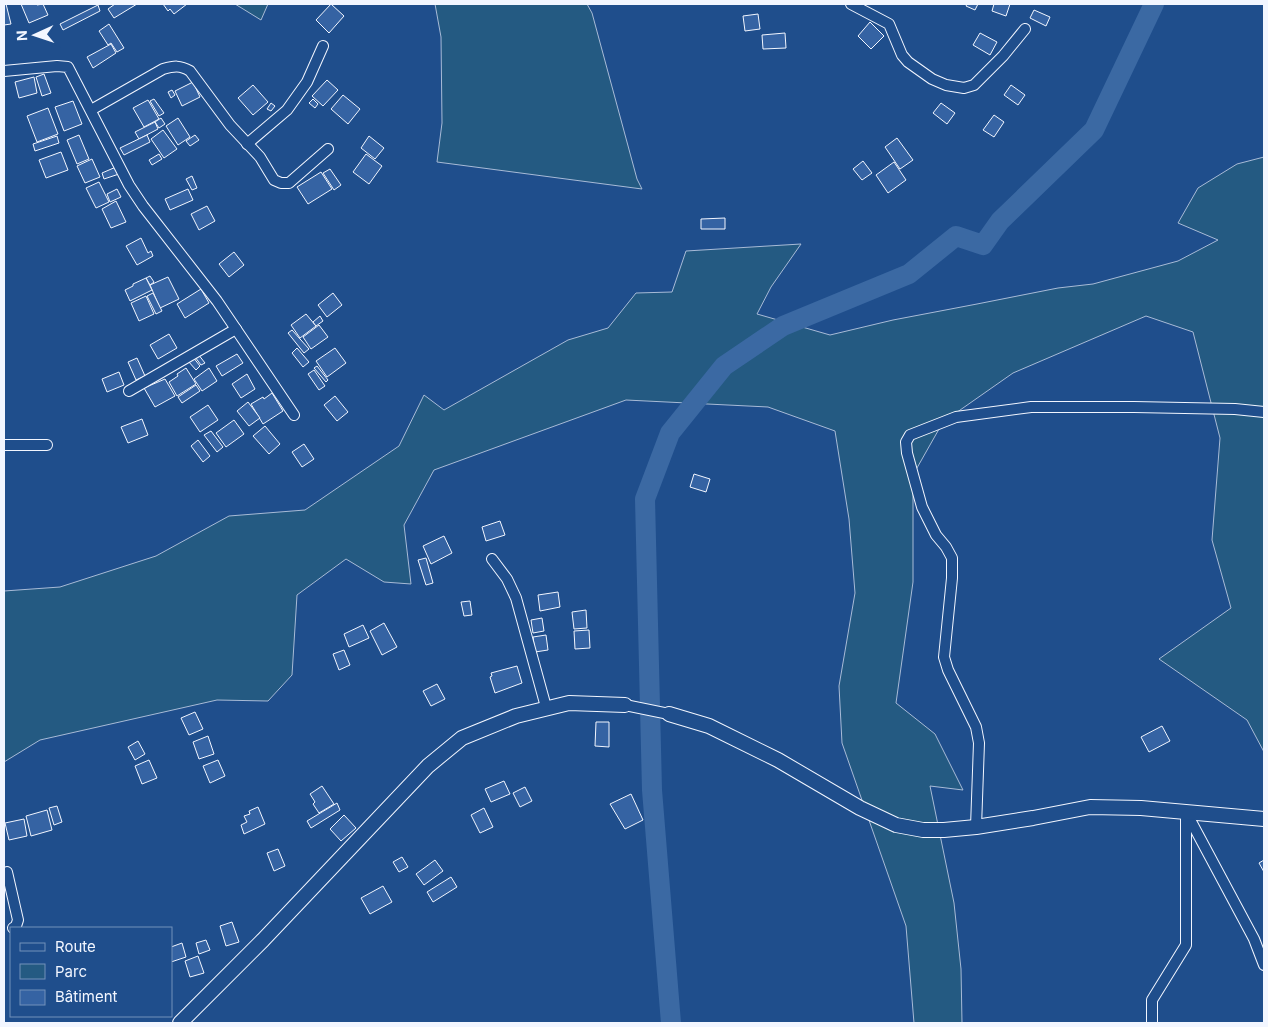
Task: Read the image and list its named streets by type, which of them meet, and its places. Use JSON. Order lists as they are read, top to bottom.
{
  "legend": ["Route", "Parc", "Bâtiment"],
  "north": "left"
}
